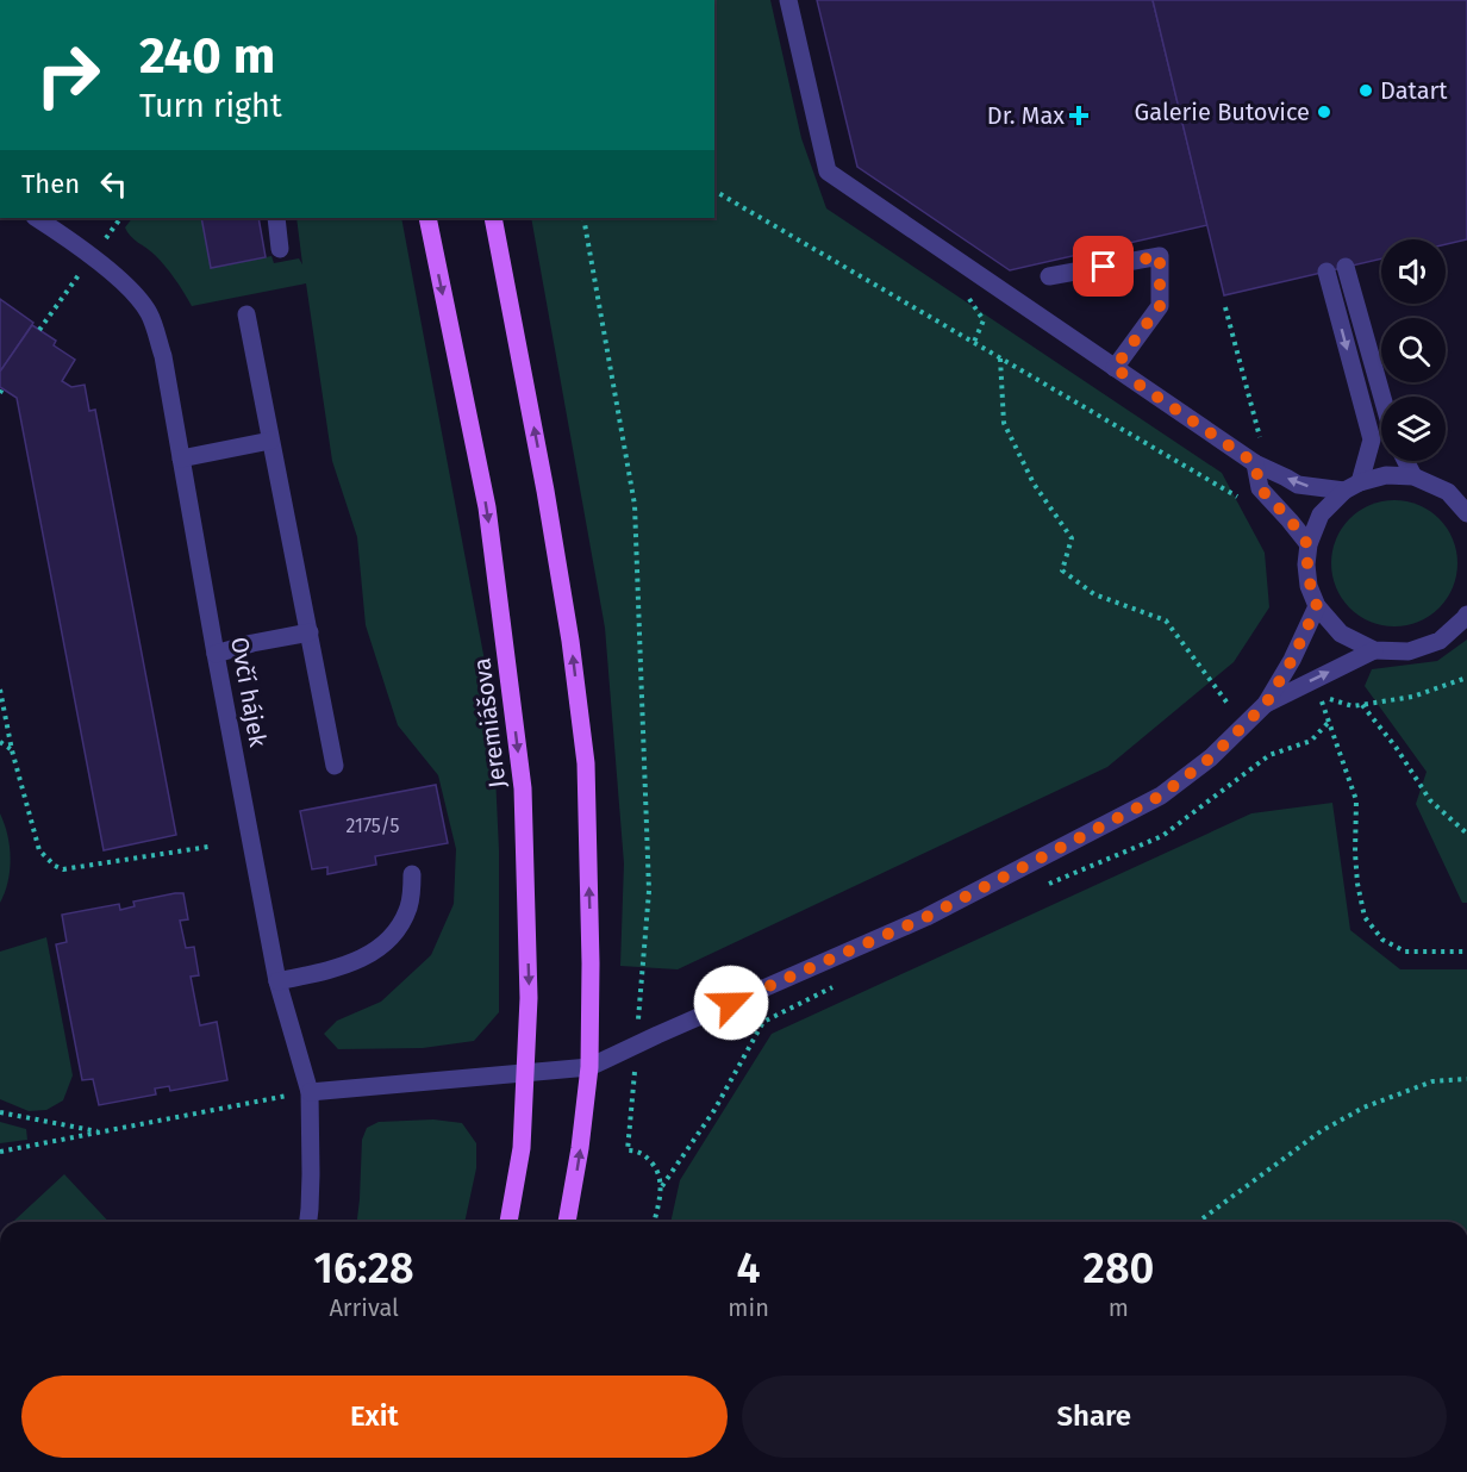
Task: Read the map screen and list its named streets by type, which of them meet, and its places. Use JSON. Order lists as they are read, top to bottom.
{
  "streets": {
    "main road": ["Jeremiášova"],
    "street": ["Ovčí hájek"]
  },
  "places": {
    "other": ["Datart", "Galerie Butovice"],
    "health": ["Dr. Max"]
  },
  "house_numbers": ["2175/5"],
  "page": {
    "turn": ["240 m", "Turn right"],
    "then": "Then",
    "eta": [
      "16:28",
      "Arrival",
      "4",
      "min",
      "280",
      "m"
    ],
    "buttons": ["Exit", "Share"]
  }
}
